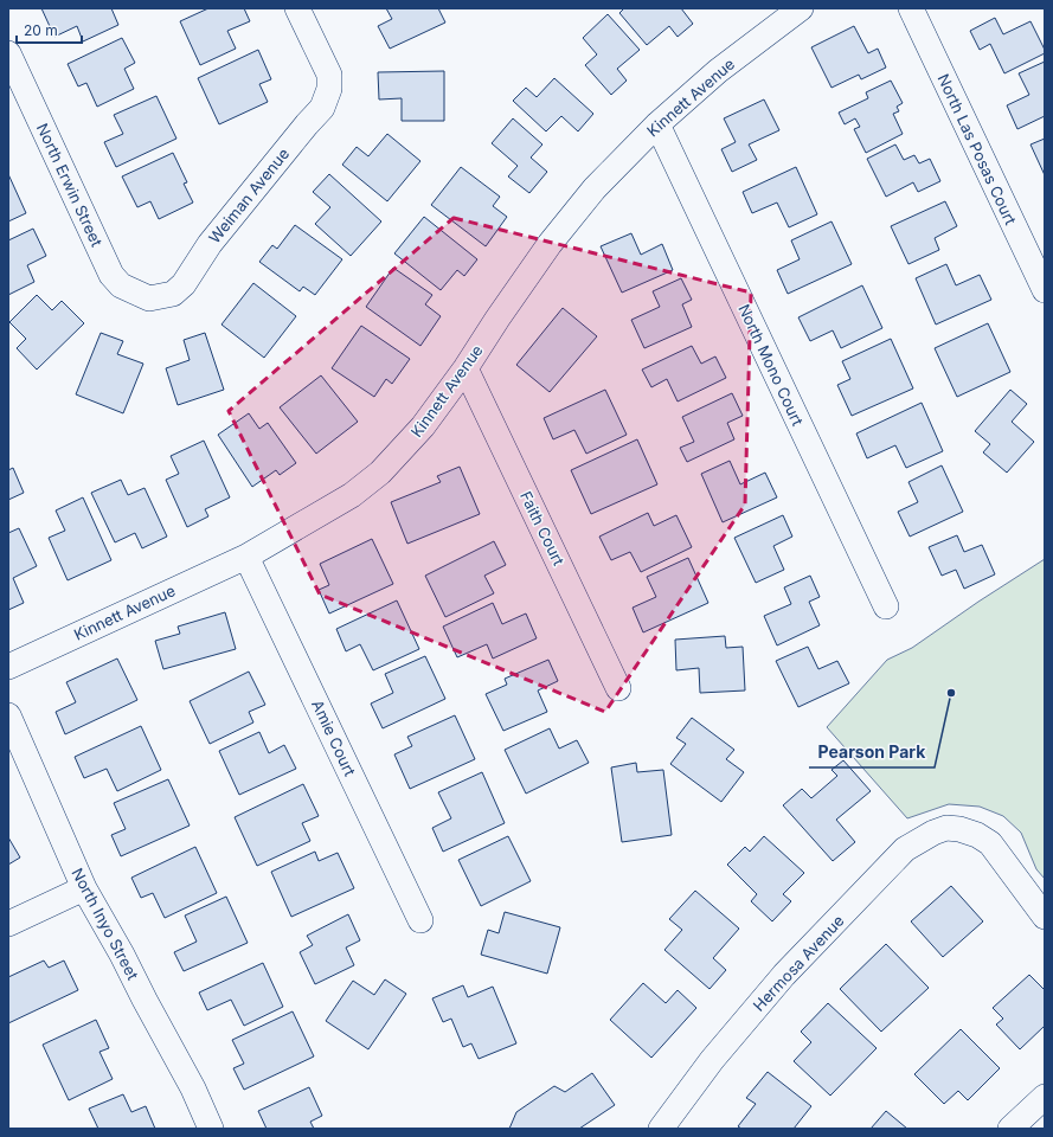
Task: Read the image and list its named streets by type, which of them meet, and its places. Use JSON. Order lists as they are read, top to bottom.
{
  "streets": {
    "street": [
      "Kinnett Avenue",
      "North Las Posas Court",
      "North Erwin Street",
      "Weiman Avenue",
      "North Mono Court",
      "Faith Court",
      "Amie Court",
      "North Inyo Street",
      "Hermosa Avenue"
    ]
  },
  "crossings": [
    ["Kinnett Avenue", "North Mono Court"],
    ["Kinnett Avenue", "Faith Court"],
    ["Kinnett Avenue", "Amie Court"],
    ["North Erwin Street", "Weiman Avenue"]
  ],
  "places": ["Pearson Park"],
  "scale_bar": "20 m"
}
